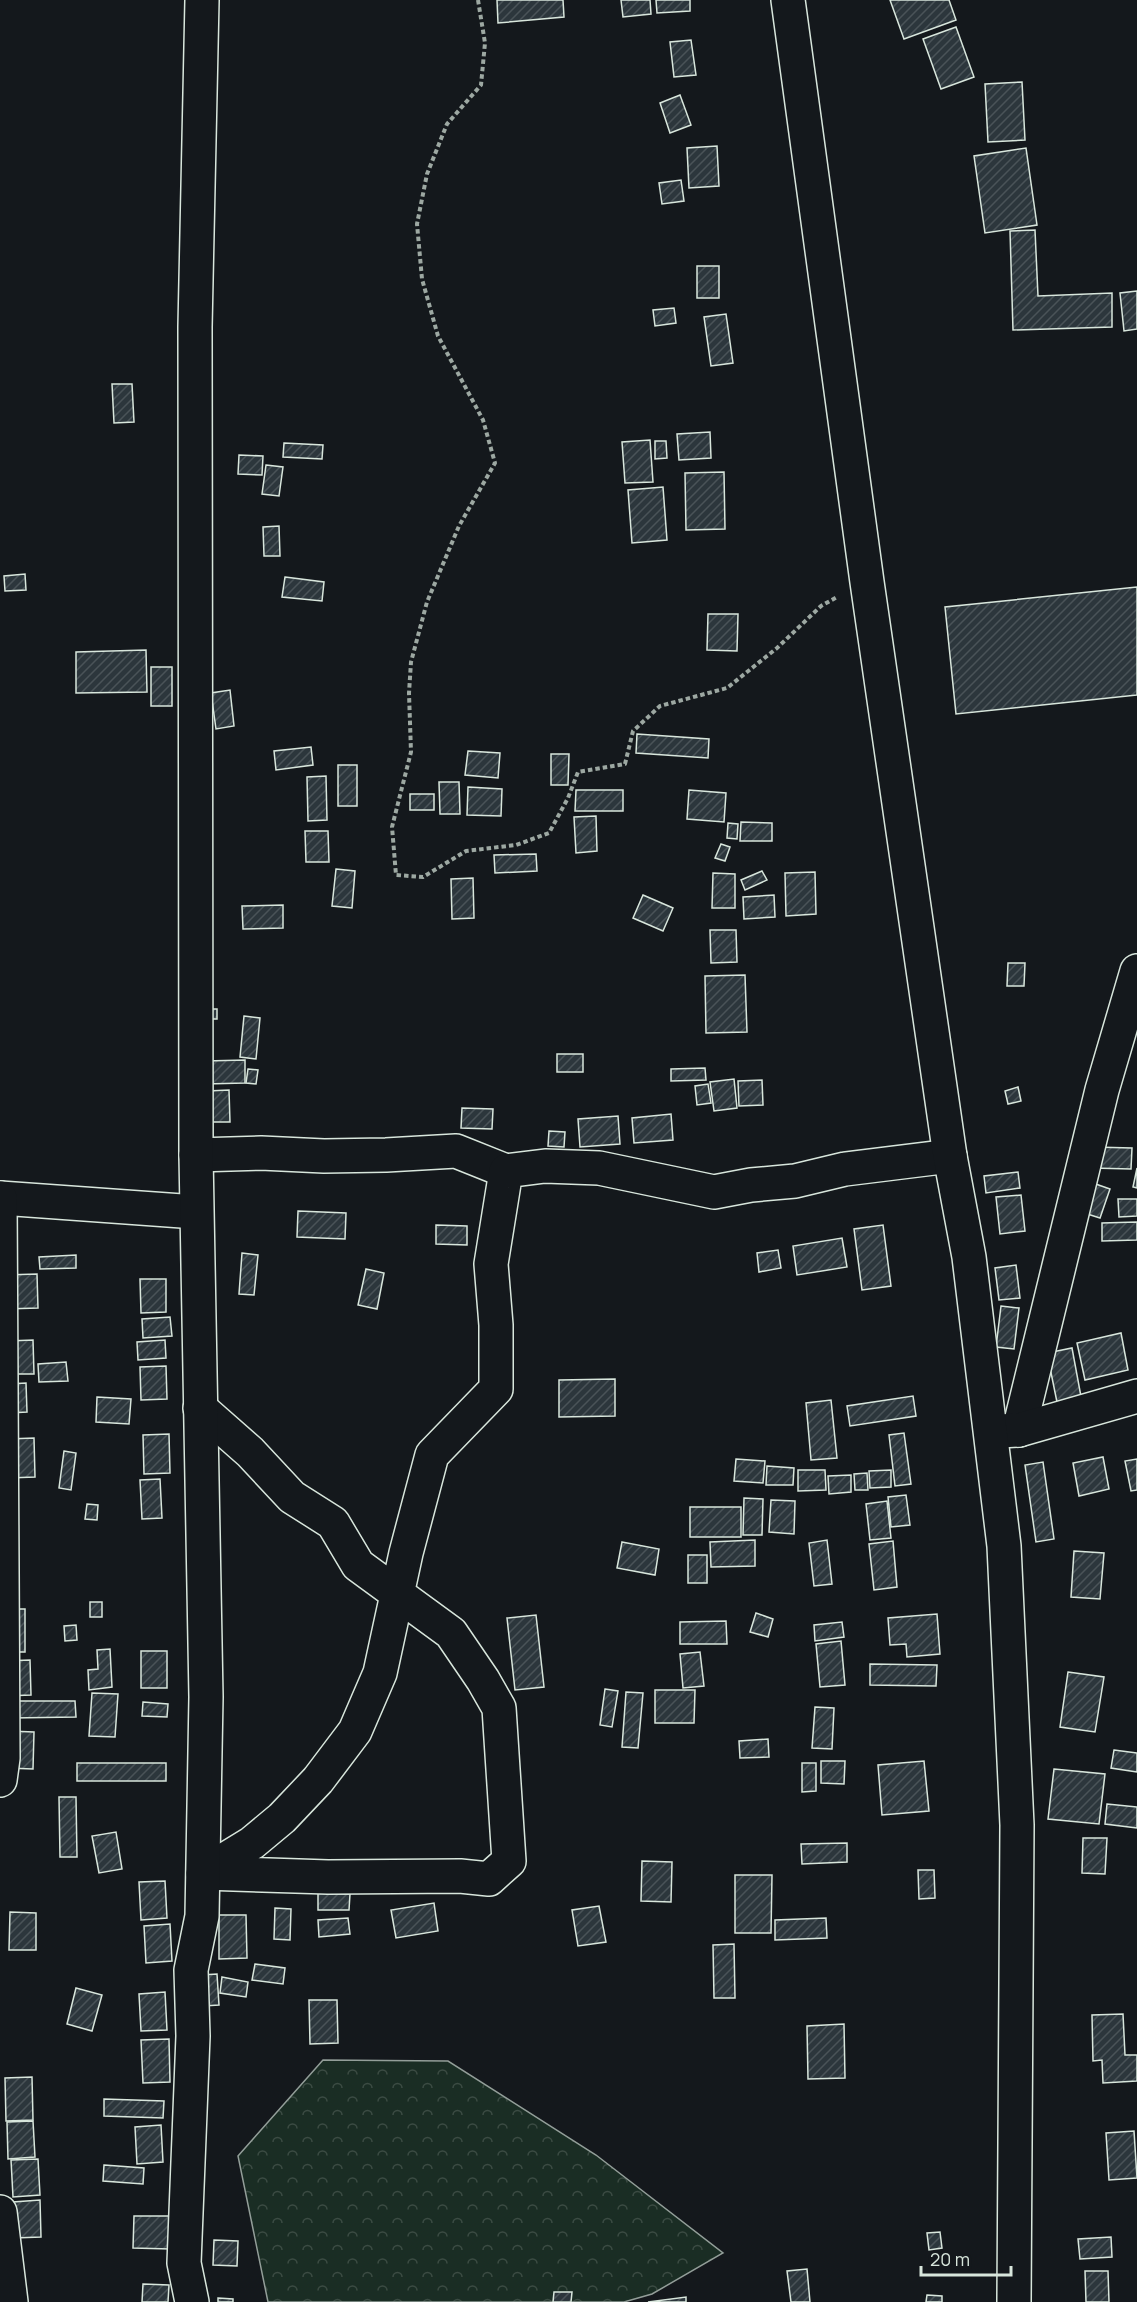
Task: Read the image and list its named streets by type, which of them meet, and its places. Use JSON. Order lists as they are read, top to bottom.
{
  "scale_bar": "20 m"
}
